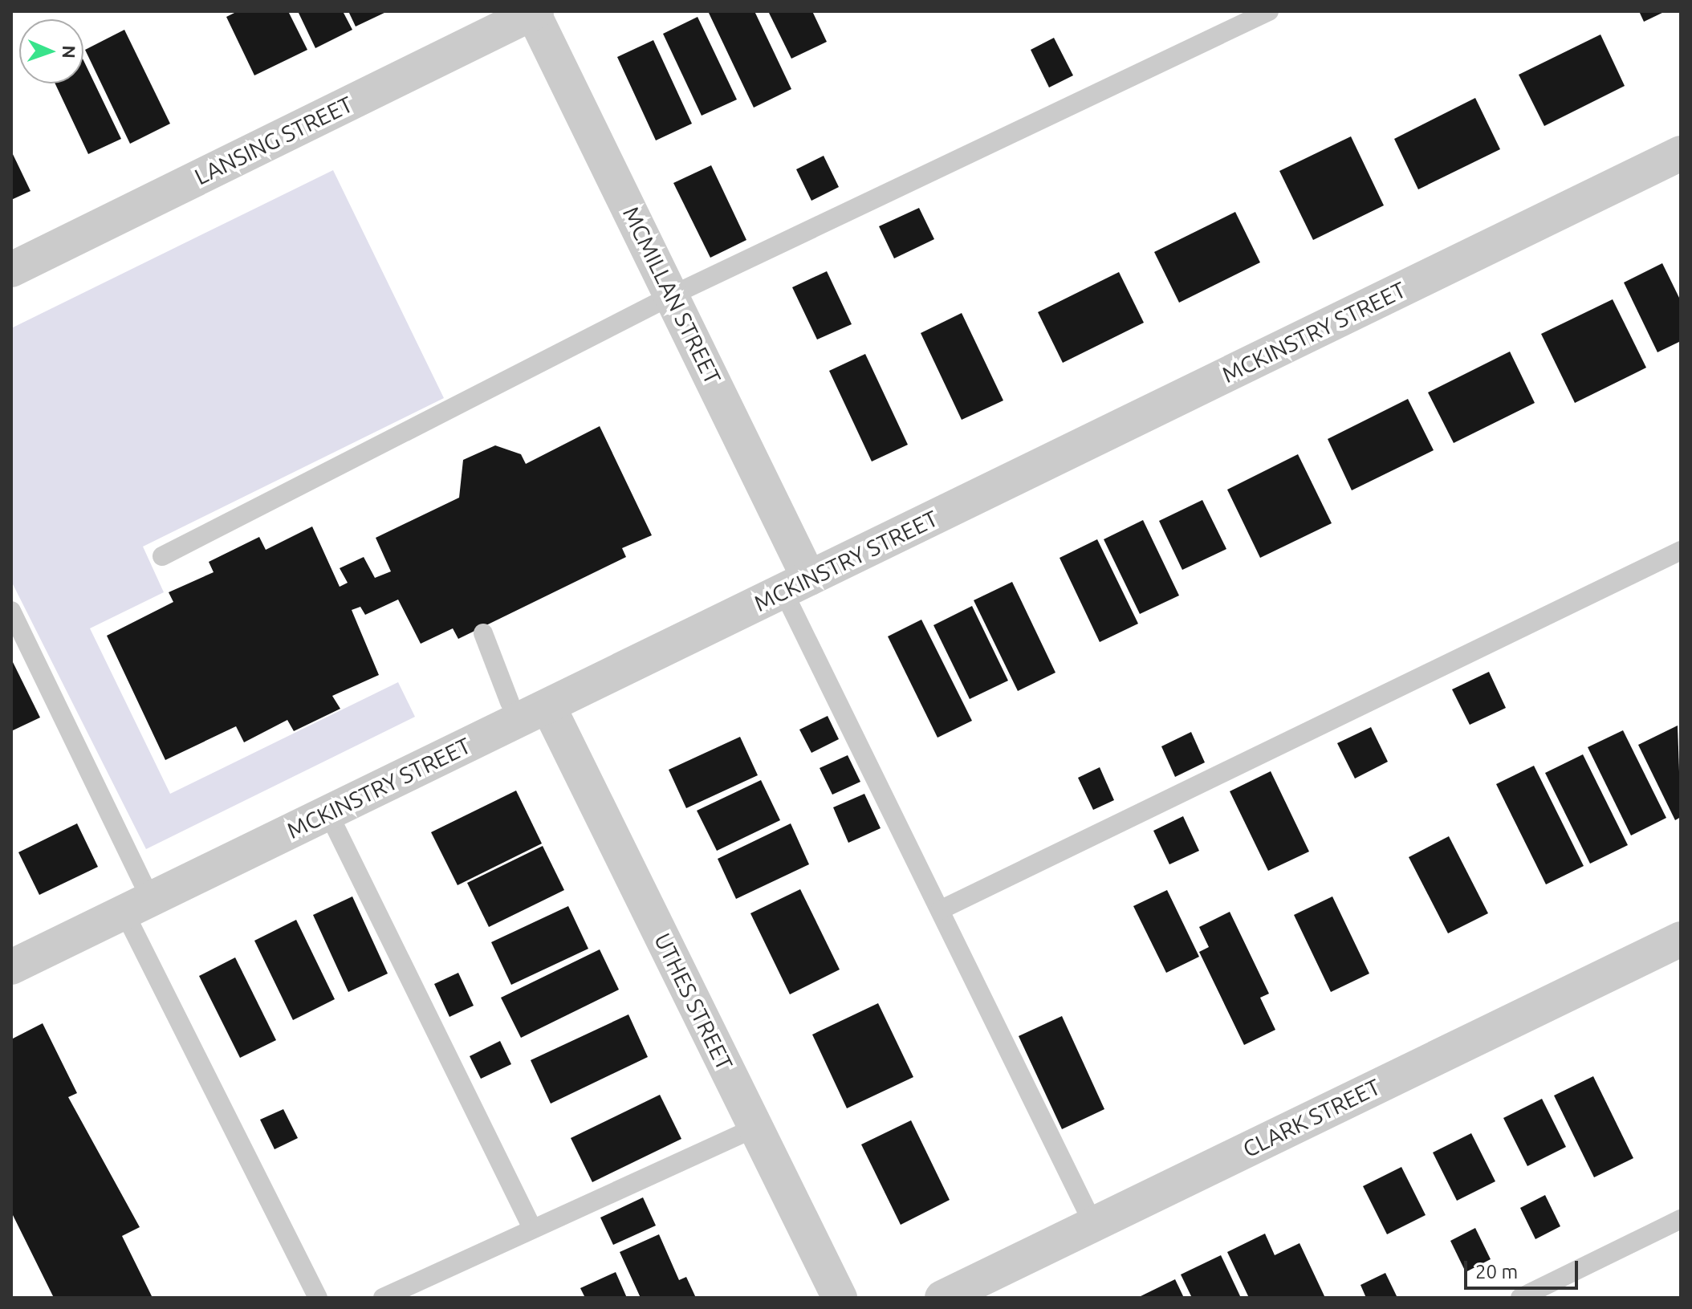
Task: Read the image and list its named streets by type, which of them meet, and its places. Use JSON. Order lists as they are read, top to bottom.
{
  "streets": {
    "street": [
      "LANSING STREET",
      "MCMILLAN STREET",
      "MCKINSTRY STREET",
      "UTHES STREET",
      "CLARK STREET"
    ]
  },
  "crossings": [
    ["LANSING STREET", "MCMILLAN STREET"],
    ["MCMILLAN STREET", "MCKINSTRY STREET"],
    ["MCKINSTRY STREET", "UTHES STREET"]
  ],
  "scale_bar": "20 m",
  "north": "right"
}
